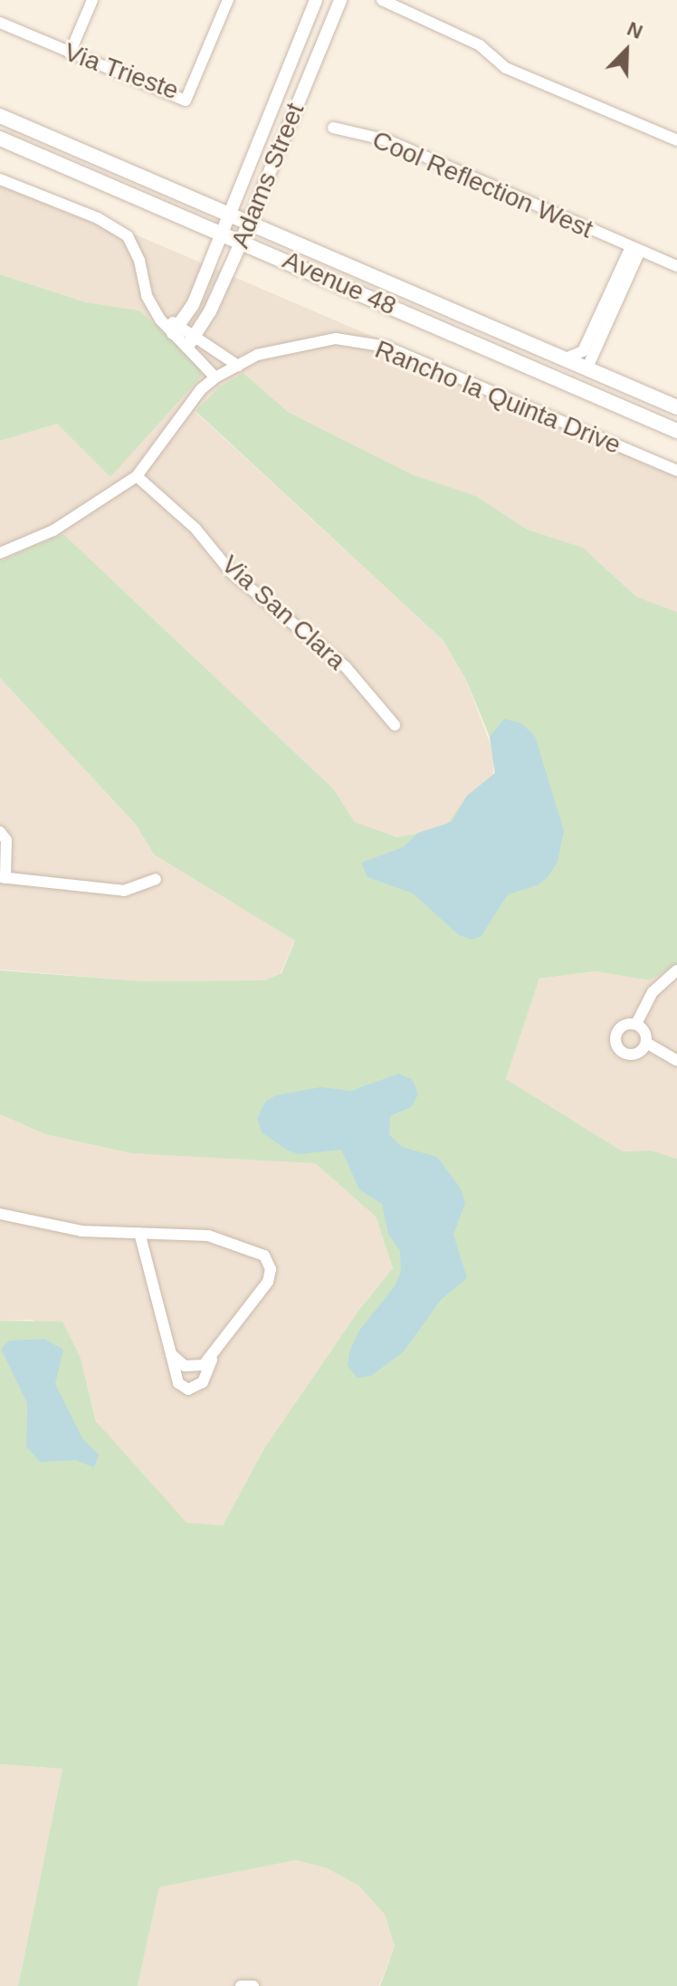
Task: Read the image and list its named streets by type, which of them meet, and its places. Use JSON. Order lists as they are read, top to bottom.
{
  "streets": {
    "main road": ["Avenue 48"],
    "street": [
      "Via Trieste",
      "Adams Street",
      "Cool Reflection West",
      "Rancho la Quinta Drive",
      "Via San Clara"
    ]
  },
  "crossings": [
    ["Adams Street", "Avenue 48"],
    ["Rancho la Quinta Drive", "Via San Clara"]
  ],
  "north": "top right"
}
